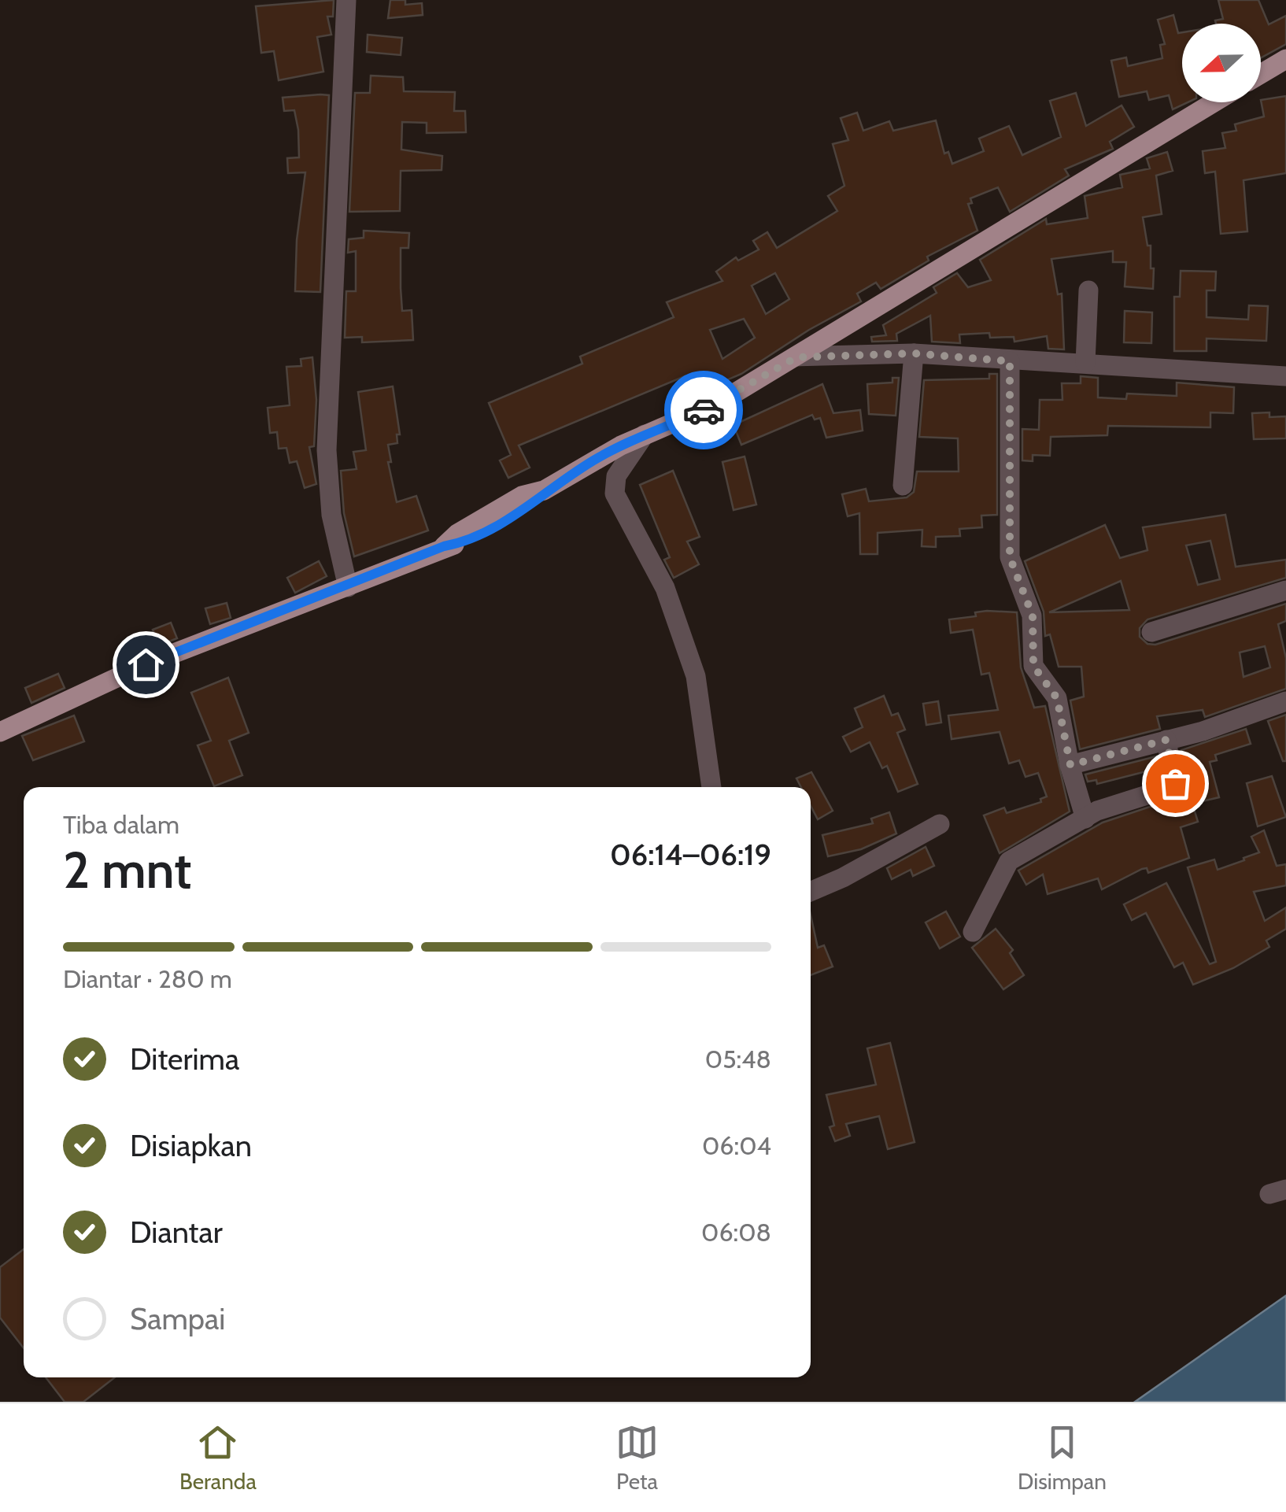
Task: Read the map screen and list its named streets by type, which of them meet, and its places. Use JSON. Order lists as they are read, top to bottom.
{
  "north": "left",
  "page": {
    "heading": ["2 mnt", "Tiba dalam", "06:14–06:19"],
    "bar": "Diantar · 280 m",
    "list": [
      ["Diterima", "05:48"],
      ["Disiapkan", "06:04"],
      ["Diantar", "06:08"],
      "Sampai"
    ],
    "tabs": ["Beranda", "Peta", "Disimpan"]
  }
}
